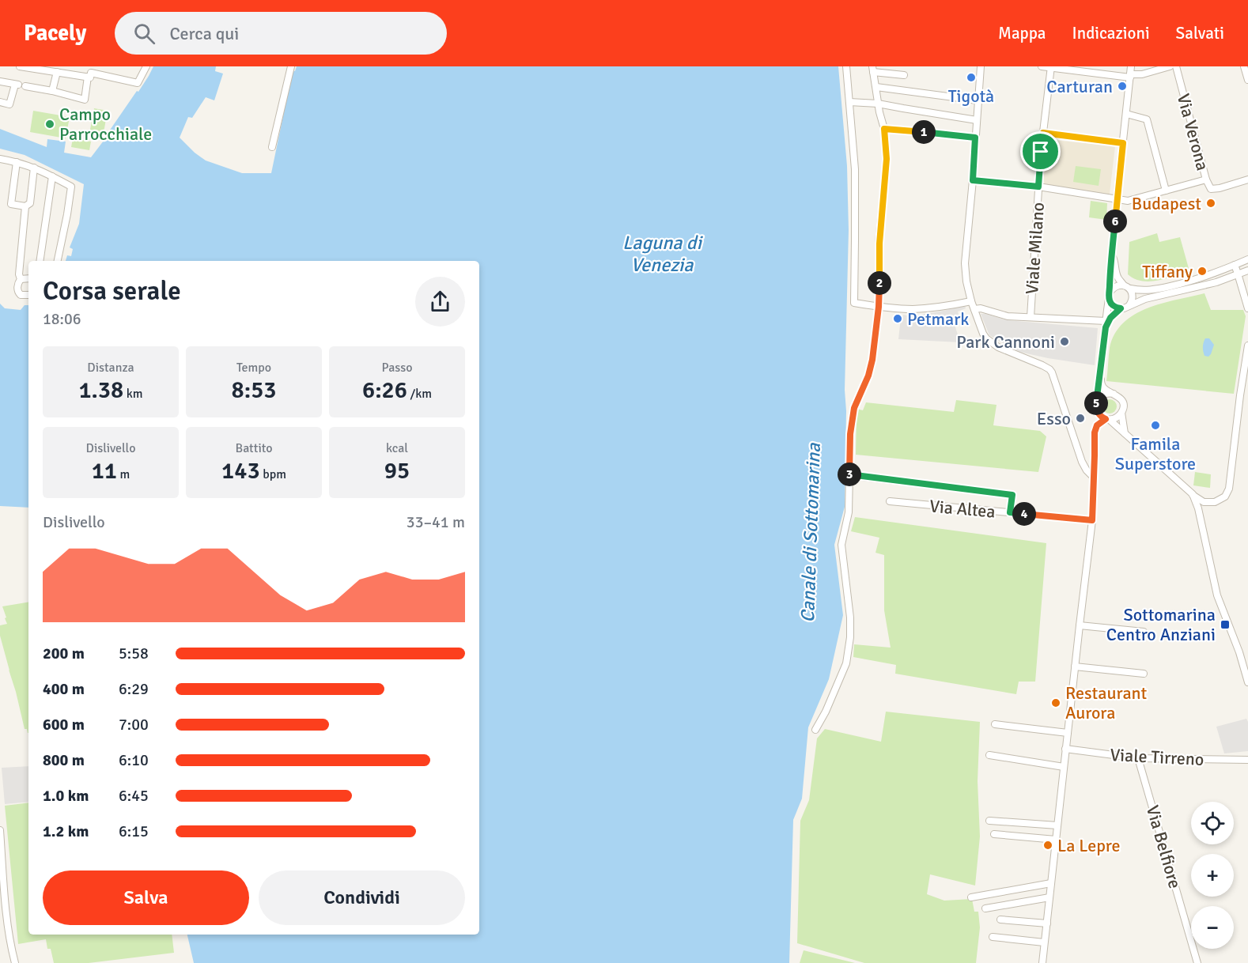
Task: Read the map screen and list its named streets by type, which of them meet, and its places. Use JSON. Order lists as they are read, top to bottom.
{
  "streets": {
    "street": [
      "Via Verona",
      "Viale Milano",
      "Via Altea",
      "Viale Tirreno",
      "Via Belfiore"
    ]
  },
  "crossings": [
    ["Viale Tirreno", "Via Belfiore"]
  ],
  "water": ["Laguna di Venezia", "Canale di Sottomarina"],
  "places": {
    "other": [
      "Tigotà",
      "Carturan",
      "Campo Parrocchiale",
      "Budapest",
      "Tiffany",
      "Petmark",
      "Park Cannoni",
      "Esso",
      "Famila Superstore",
      "Restaurant Aurora",
      "La Lepre"
    ],
    "transit": ["Sottomarina Centro Anziani"]
  },
  "page": {
    "header": "Pacely",
    "search": "Cerca qui",
    "nav": ["Mappa", "Indicazioni", "Salvati"],
    "pins": [
      "1",
      "6",
      "2",
      "5",
      "3",
      "4"
    ],
    "heading": ["Corsa serale", "18:06"],
    "stats": [
      ["Distanza", "1.38 km"],
      ["Tempo", "8:53"],
      ["Passo", "6:26 /km"],
      ["Dislivello", "11 m"],
      ["Battito", "143 bpm"],
      ["kcal", "95"]
    ],
    "chart": ["Dislivello", "33–41 m"],
    "list": [
      {
        "name": "200 m",
        "note": "5:58"
      },
      {
        "name": "400 m",
        "note": "6:29"
      },
      {
        "name": "600 m",
        "note": "7:00"
      },
      {
        "name": "800 m",
        "note": "6:10"
      },
      {
        "name": "1.0 km",
        "note": "6:45"
      },
      {
        "name": "1.2 km",
        "note": "6:15"
      }
    ],
    "map_buttons": ["+", "−"],
    "buttons": ["Salva", "Condividi"]
  }
}
